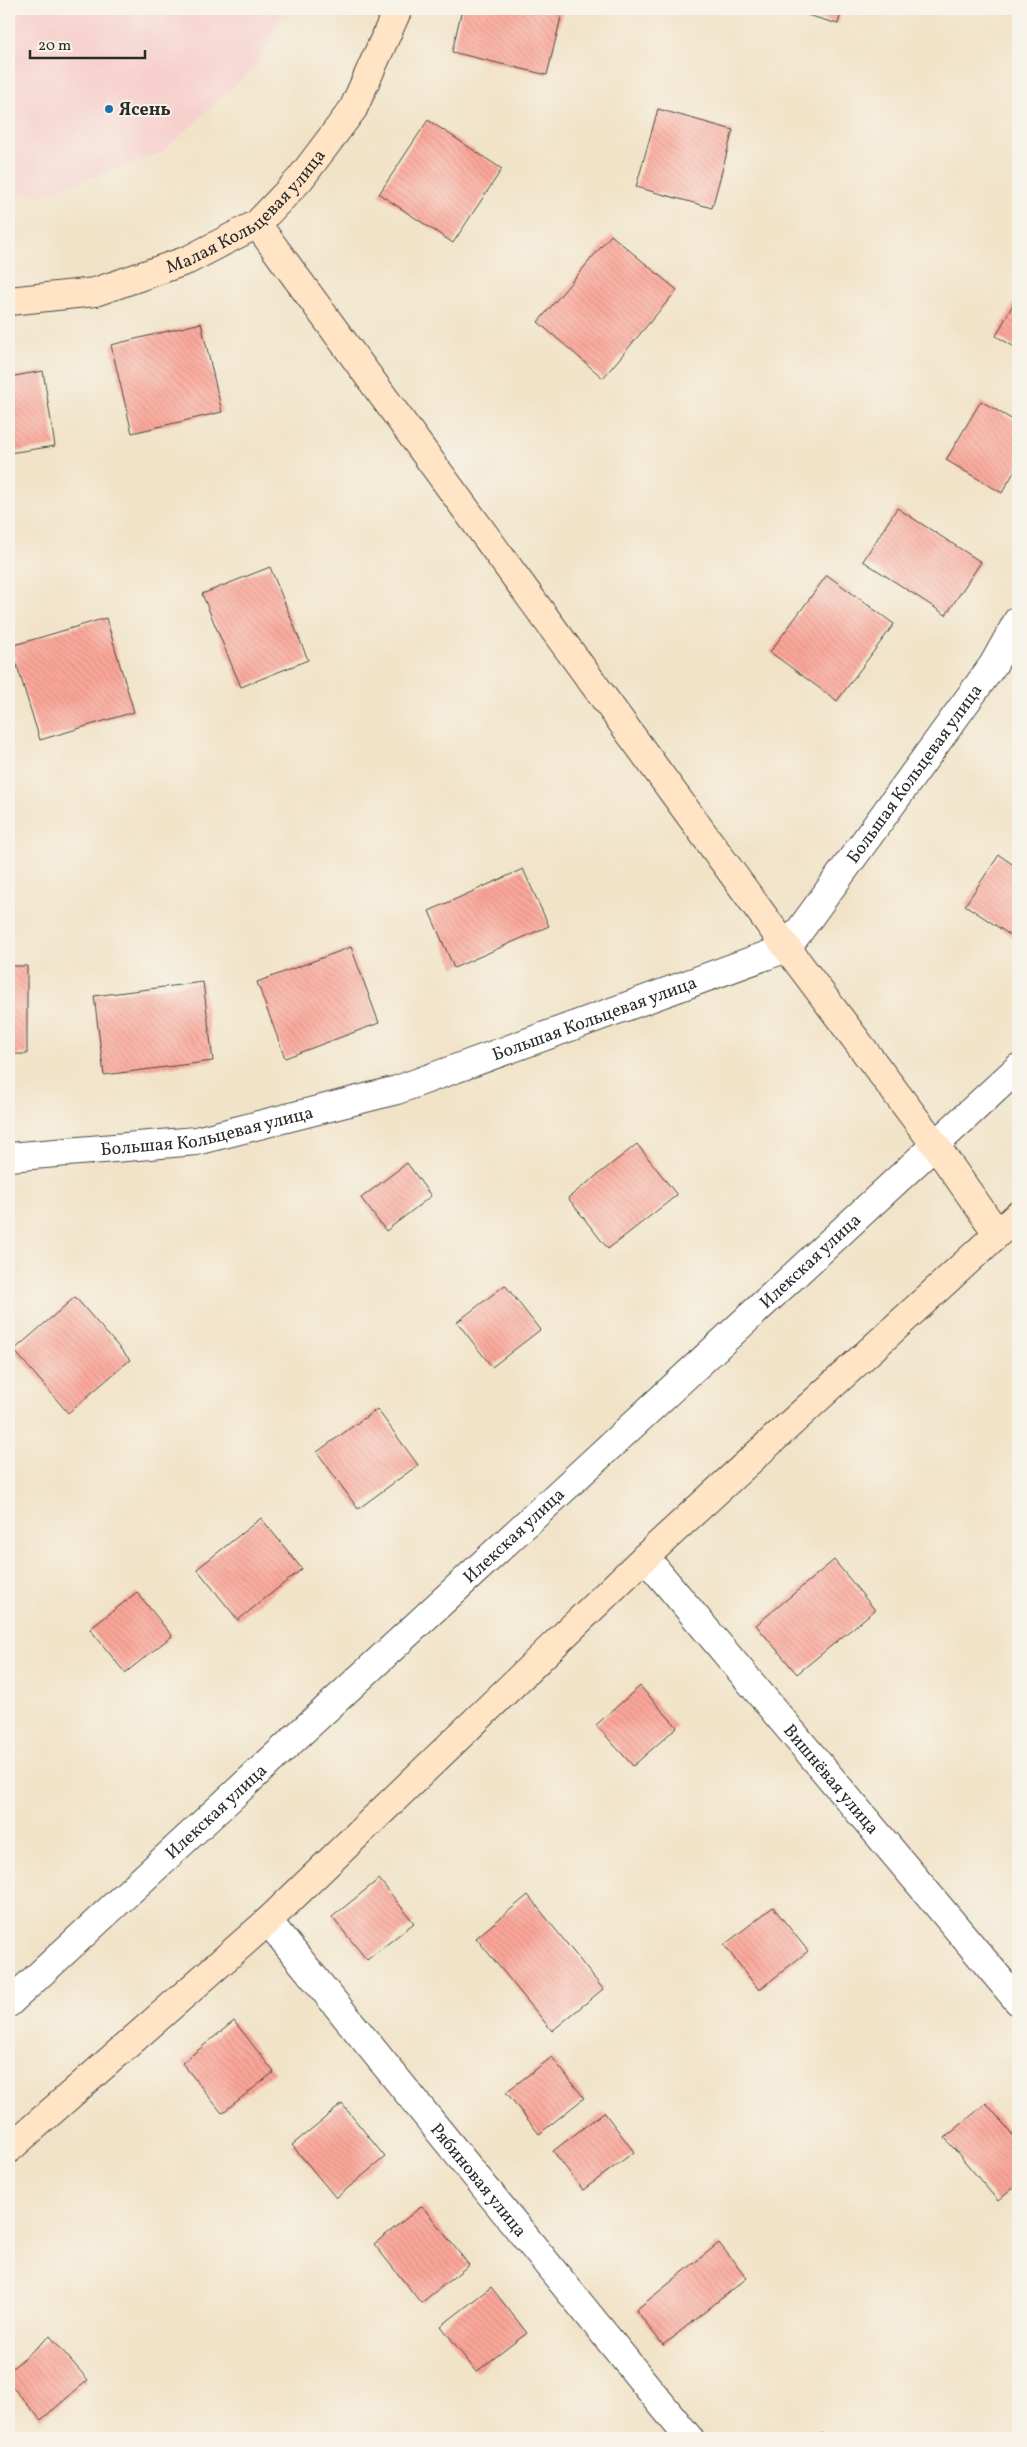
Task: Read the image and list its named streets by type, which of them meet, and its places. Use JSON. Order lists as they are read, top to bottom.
{
  "streets": {
    "street": [
      "Малая Кольцевая улица",
      "Большая Кольцевая улица",
      "Илекская улица",
      "Вишнёвая улица",
      "Рябиновая улица"
    ]
  },
  "places": ["Ясень"],
  "scale_bar": "20 m"
}
